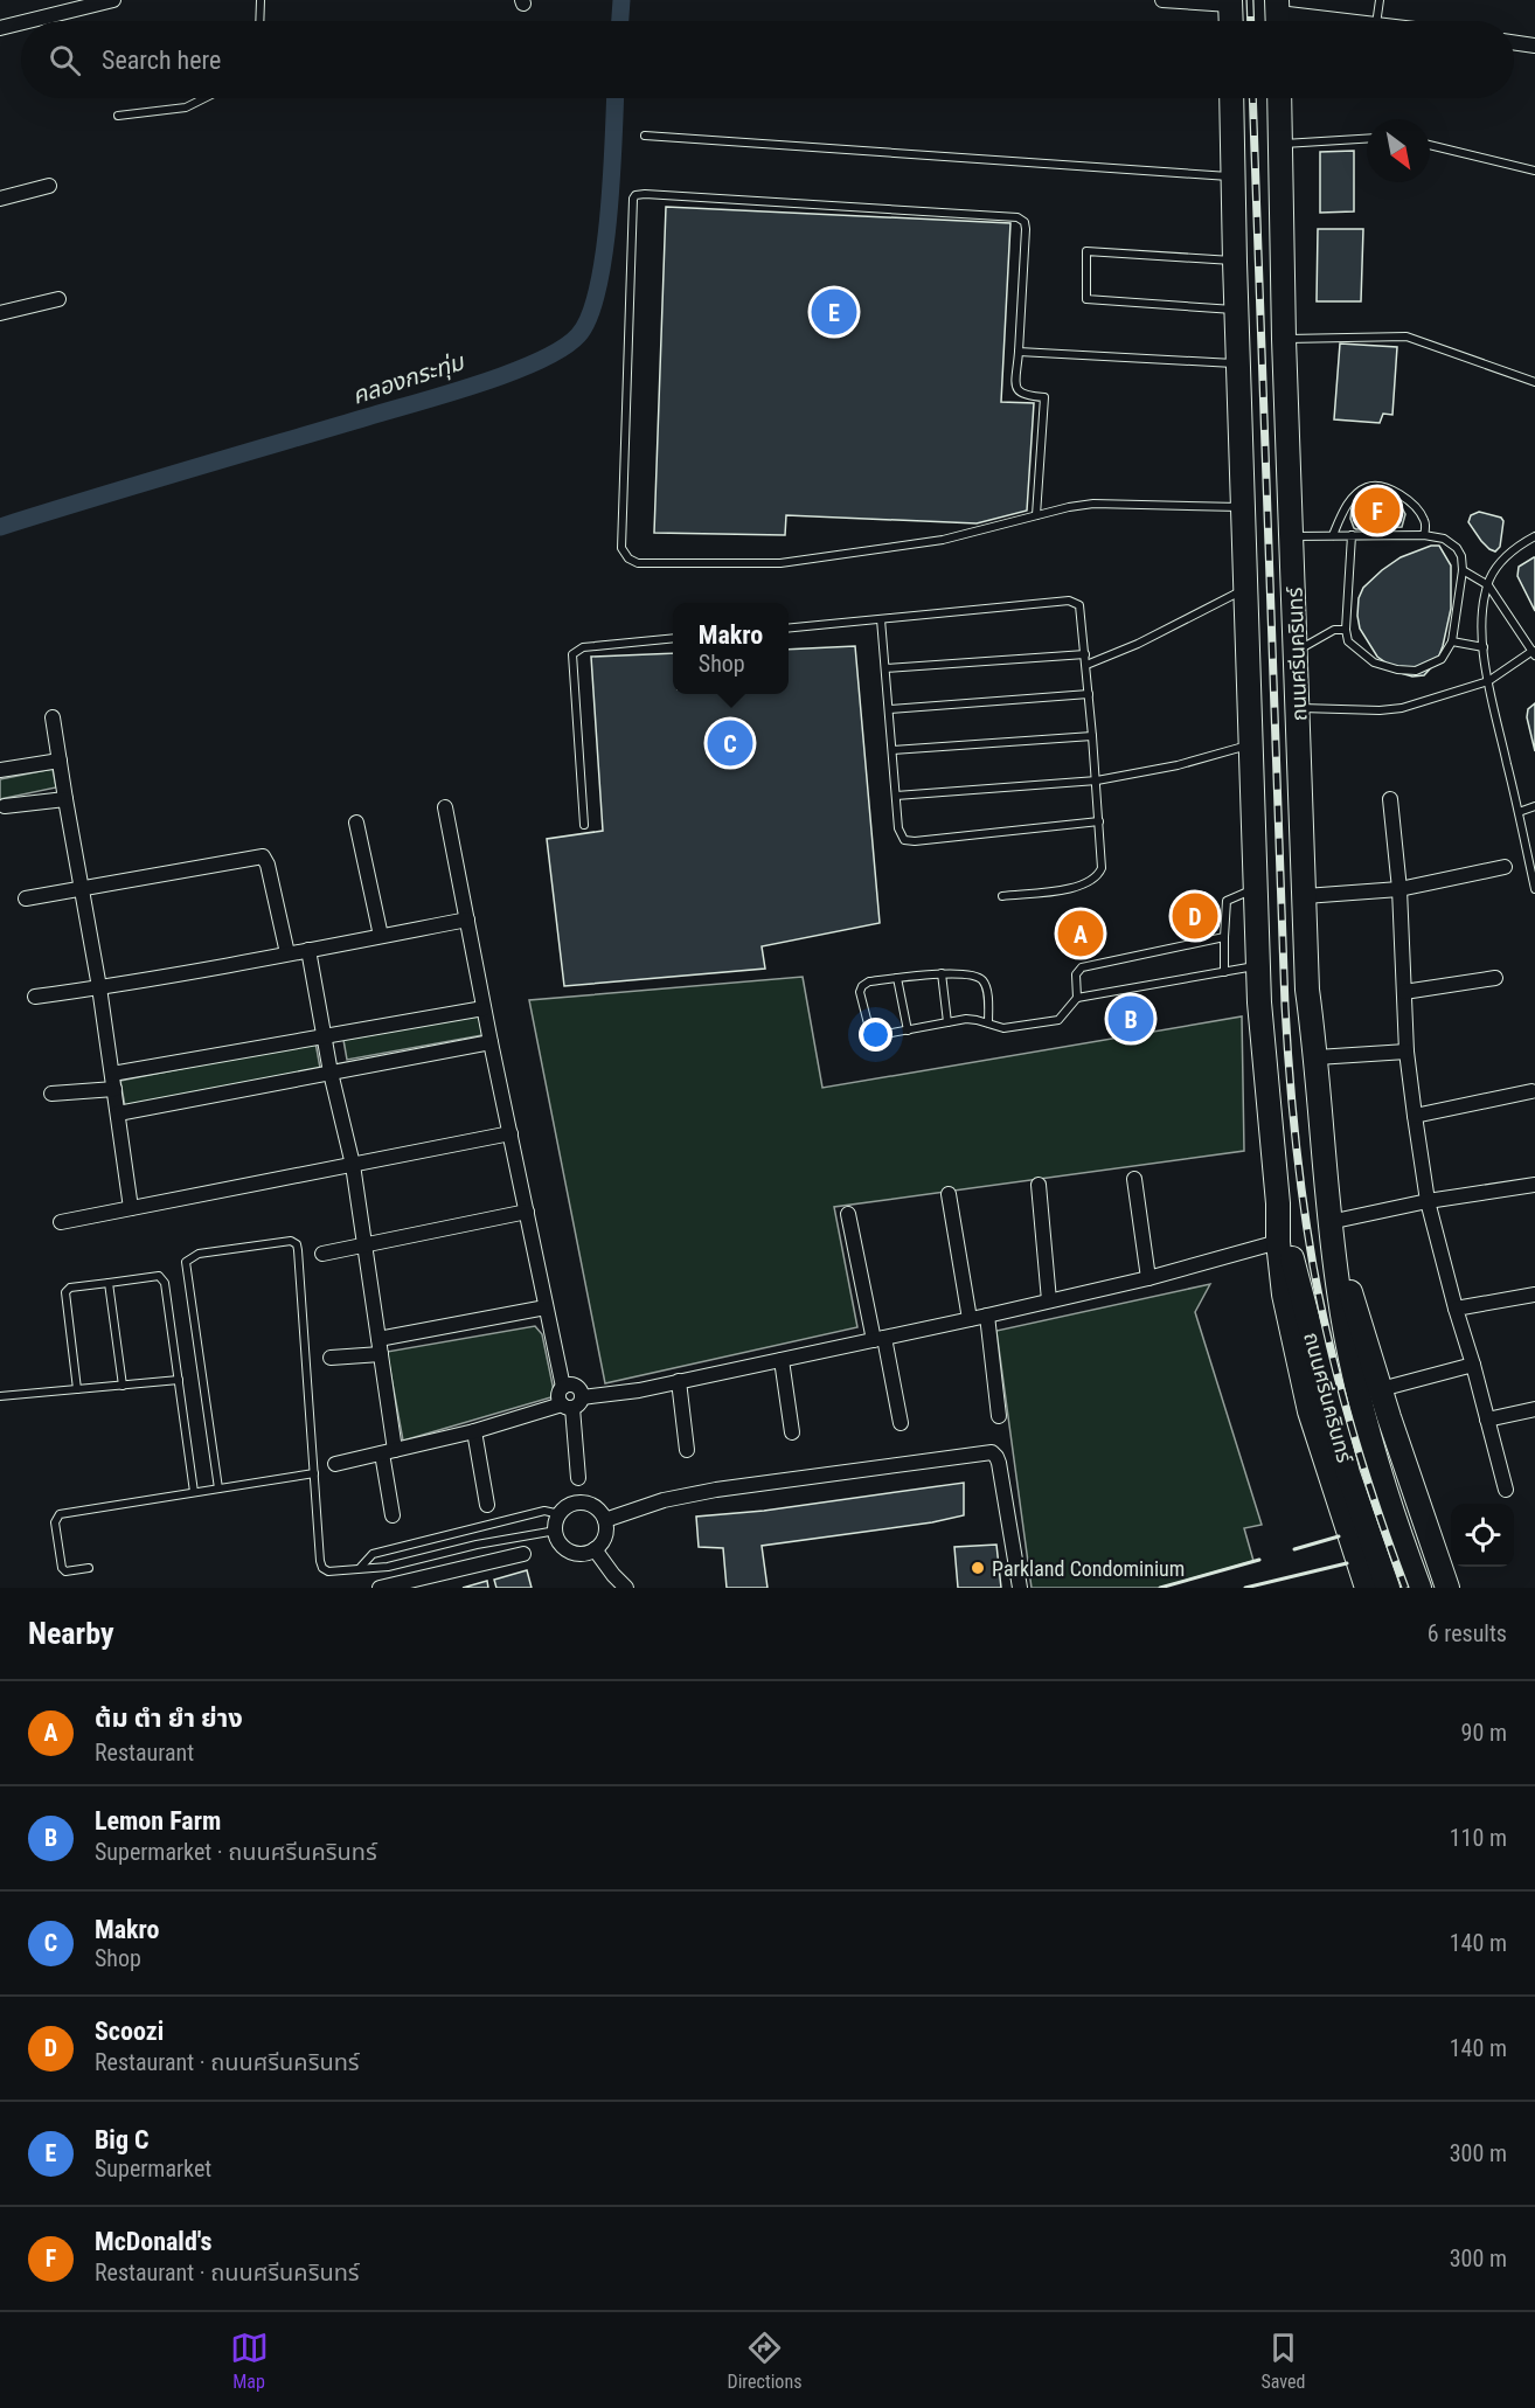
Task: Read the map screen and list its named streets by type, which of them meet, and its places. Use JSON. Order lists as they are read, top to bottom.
{
  "streets": {
    "main road": ["ถนนศรีนครินทร์"]
  },
  "water": ["คลองกระทุ่ม"],
  "places": ["Parkland Condominium"],
  "north": "bottom right",
  "page": {
    "search": "Search here",
    "pins": [
      "E",
      "F",
      "C",
      "D",
      "A",
      "B"
    ],
    "popup": ["Makro", "Shop"],
    "heading": ["Nearby", "6 results"],
    "list": [
      {
        "mark": "A",
        "name": "ต้ม ตำ ยำ ย่าง",
        "note": "Restaurant",
        "value": "90 m"
      },
      {
        "mark": "B",
        "name": "Lemon Farm",
        "note": "Supermarket · ถนนศรีนครินทร์",
        "value": "110 m"
      },
      {
        "mark": "C",
        "name": "Makro",
        "note": "Shop",
        "value": "140 m"
      },
      {
        "mark": "D",
        "name": "Scoozi",
        "note": "Restaurant · ถนนศรีนครินทร์",
        "value": "140 m"
      },
      {
        "mark": "E",
        "name": "Big C",
        "note": "Supermarket",
        "value": "300 m"
      },
      {
        "mark": "F",
        "name": "McDonald's",
        "note": "Restaurant · ถนนศรีนครินทร์",
        "value": "300 m"
      }
    ],
    "nav": ["Map", "Directions", "Saved"]
  }
}
